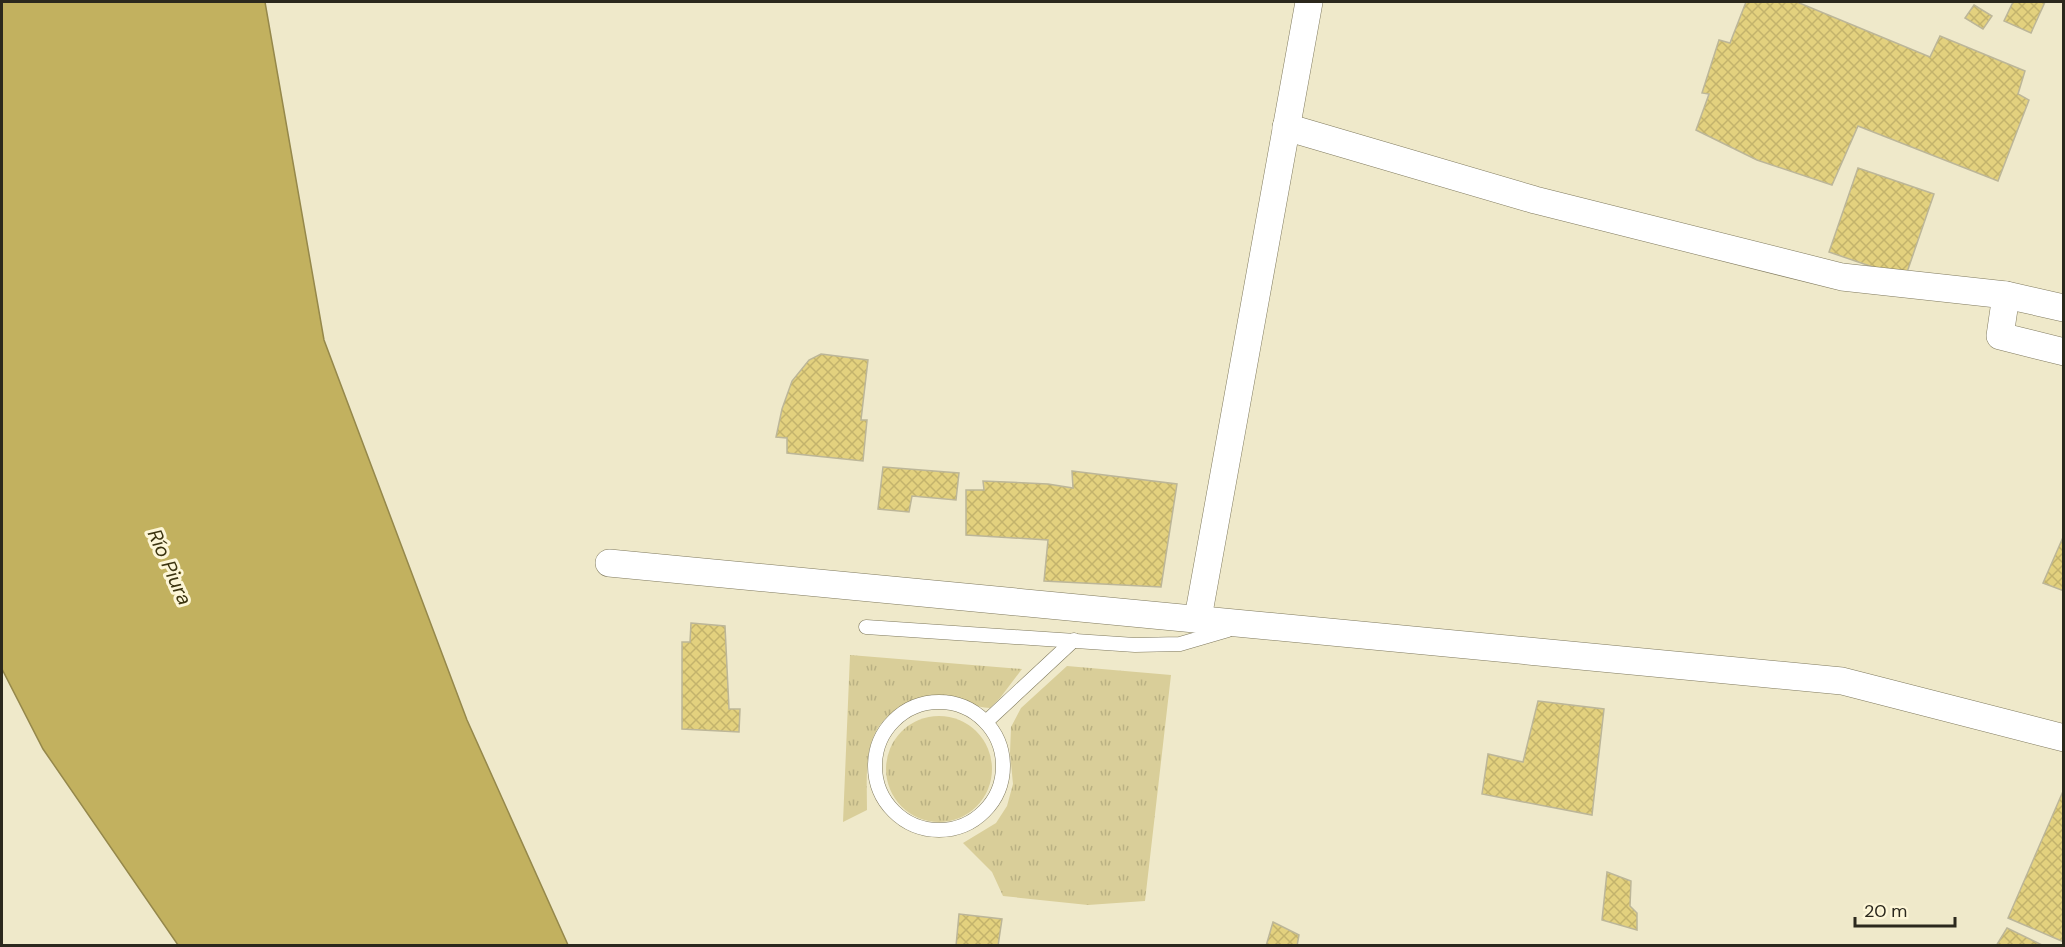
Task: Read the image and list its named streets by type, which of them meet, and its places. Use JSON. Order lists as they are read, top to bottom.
{
  "water": ["Río Piura"],
  "scale_bar": "20 m"
}
